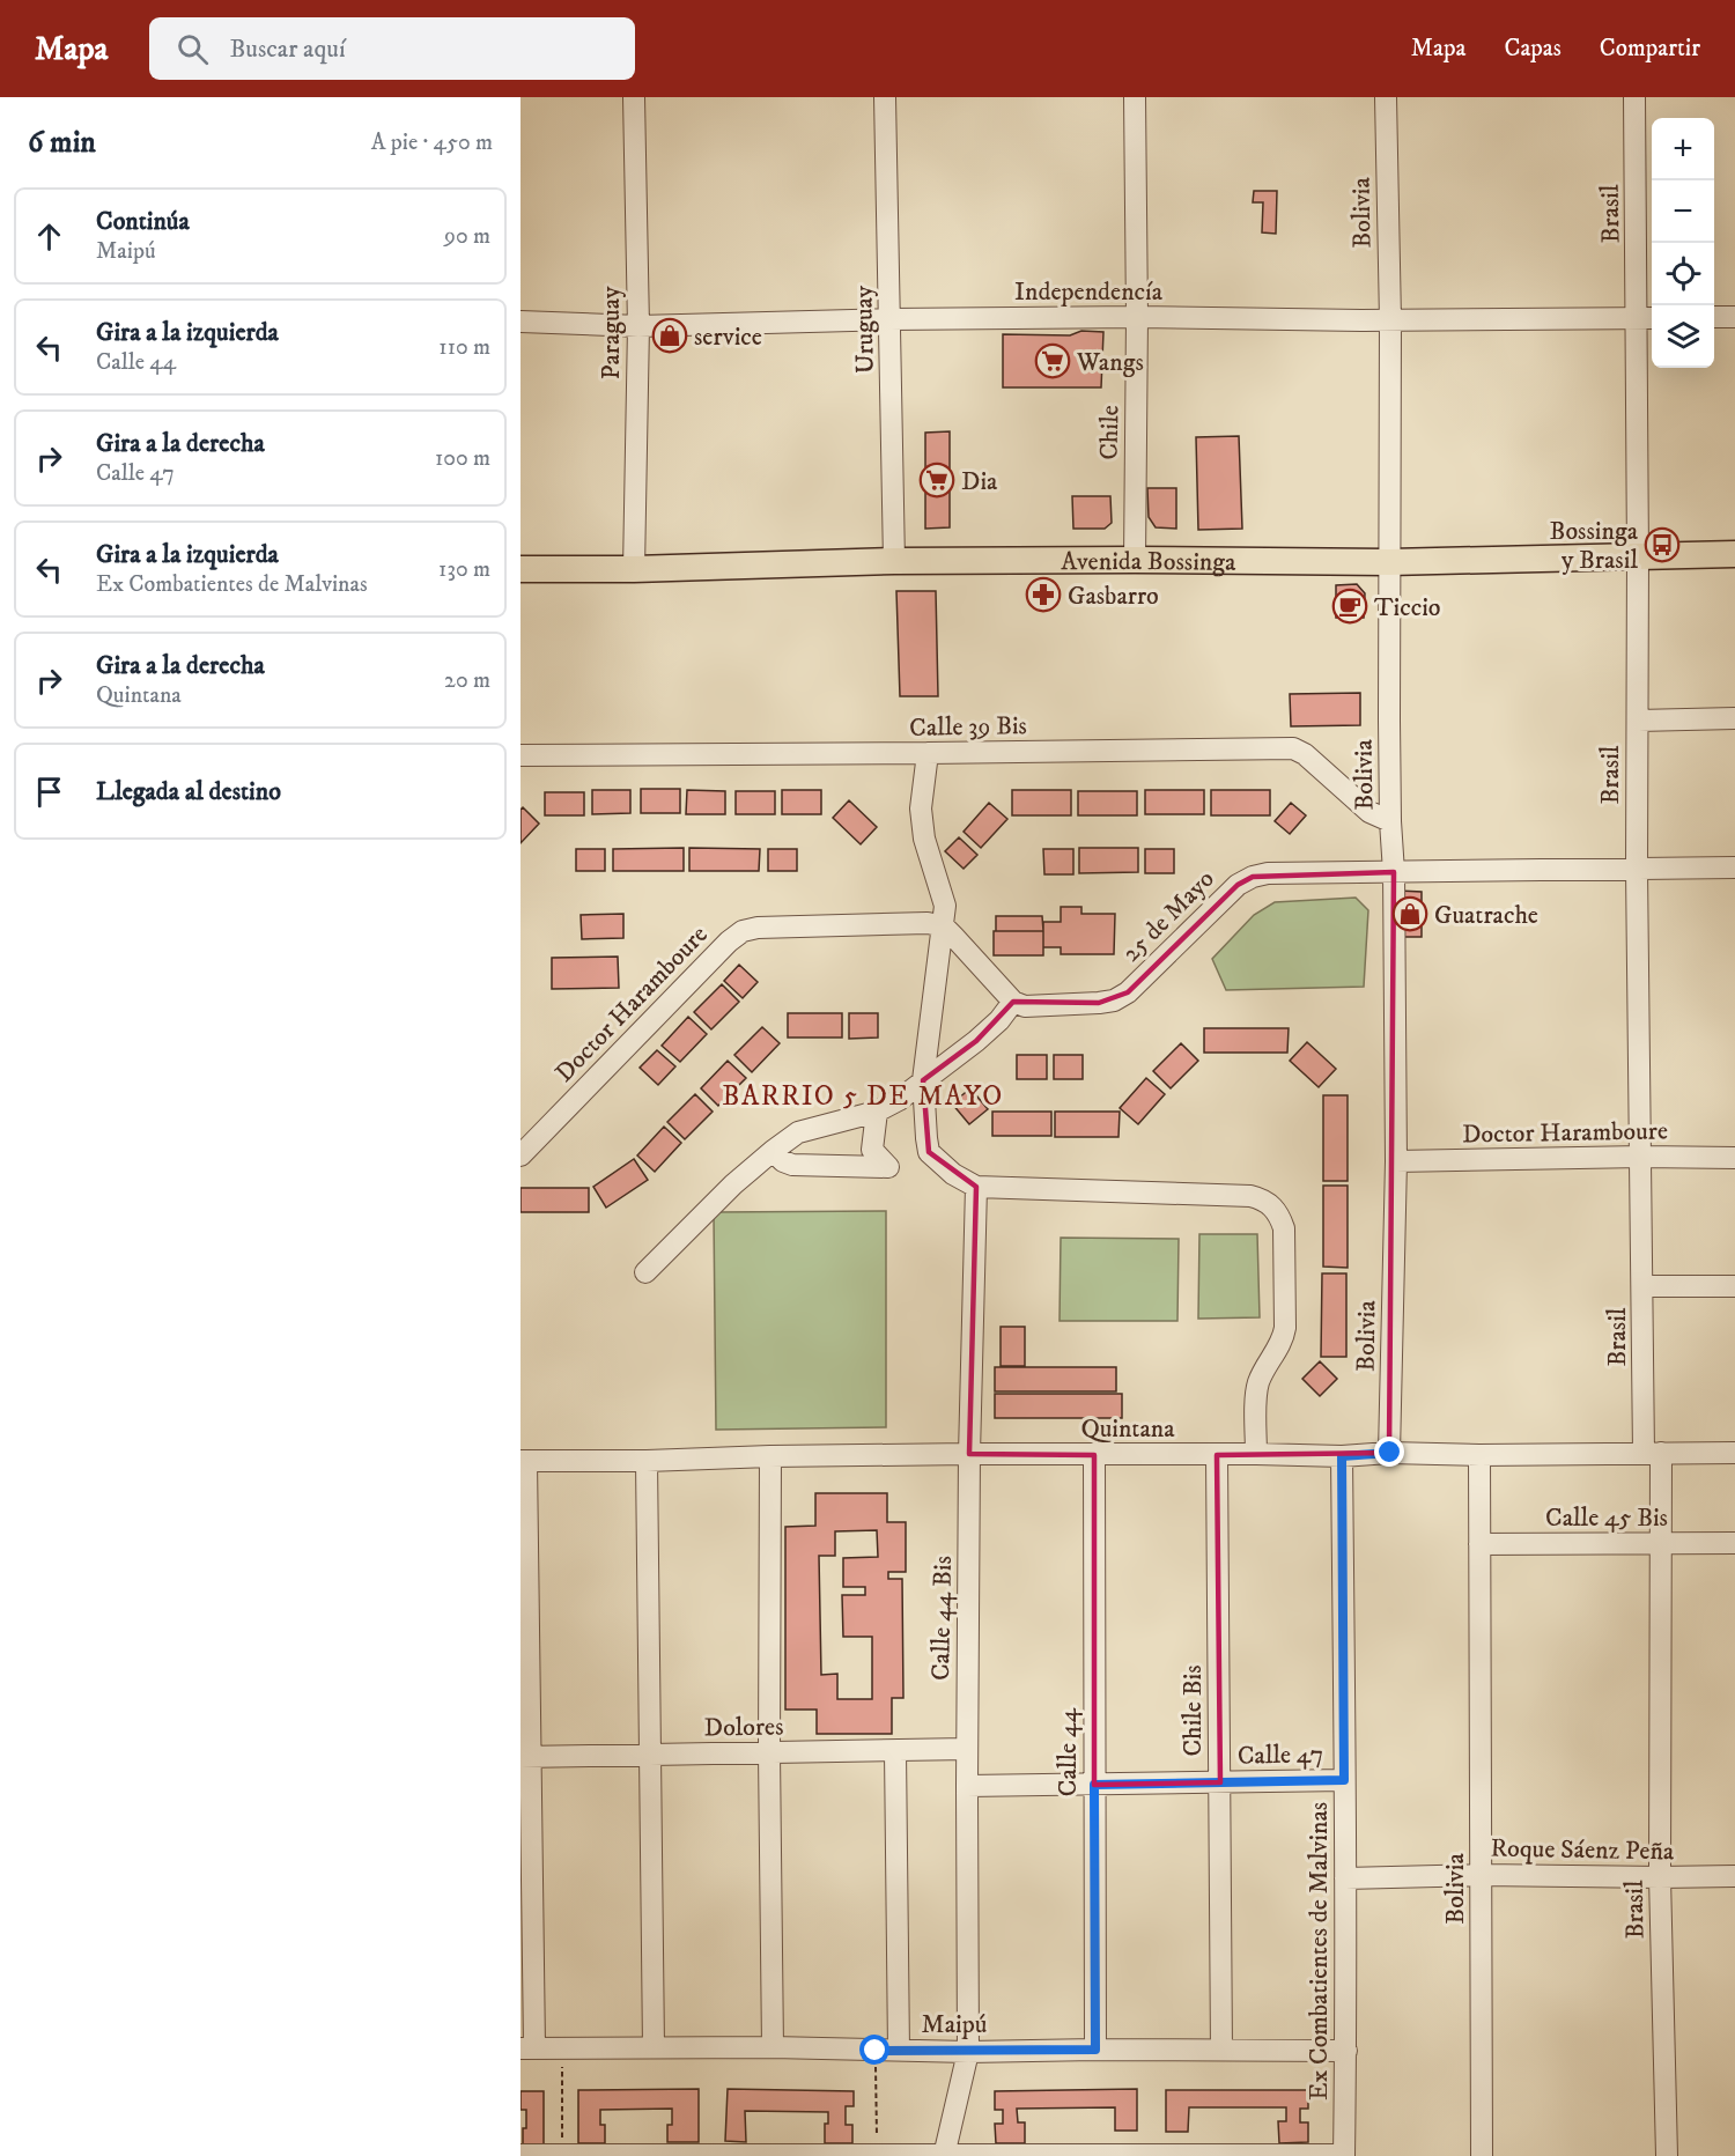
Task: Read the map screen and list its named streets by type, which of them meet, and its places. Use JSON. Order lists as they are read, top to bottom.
{
  "streets": {
    "main road": ["Avenida Bossinga"],
    "street": [
      "Bolivia",
      "Brasil",
      "Independencía",
      "Uruguay",
      "Paraguay",
      "Chile",
      "Calle 39 Bis",
      "25 de Mayo",
      "Doctor Haramboure",
      "Quintana",
      "Calle 45 Bis",
      "Calle 44 Bis",
      "Chile Bis",
      "Dolores",
      "Calle 44",
      "Calle 47",
      "Roque Sáenz Peña",
      "Ex Combatientes de Malvinas",
      "Maipú"
    ]
  },
  "crossings": [
    ["Bolivia", "Independencía"],
    ["Bolivia", "Avenida Bossinga"],
    ["Bolivia", "Calle 39 Bis"],
    ["Bolivia", "25 de Mayo"],
    ["Bolivia", "Doctor Haramboure"],
    ["Bolivia", "Quintana"],
    ["Bolivia", "Calle 45 Bis"],
    ["Bolivia", "Roque Sáenz Peña"],
    ["Brasil", "Independencía"],
    ["Brasil", "Avenida Bossinga"],
    ["Brasil", "25 de Mayo"],
    ["Brasil", "Doctor Haramboure"],
    ["Brasil", "Quintana"],
    ["Brasil", "Calle 45 Bis"],
    ["Brasil", "Roque Sáenz Peña"],
    ["Independencía", "Uruguay"],
    ["Independencía", "Paraguay"],
    ["Independencía", "Chile"],
    ["Uruguay", "Avenida Bossinga"],
    ["Paraguay", "Avenida Bossinga"],
    ["Chile", "Avenida Bossinga"],
    ["Quintana", "Calle 44 Bis"],
    ["Quintana", "Chile Bis"],
    ["Quintana", "Calle 44"],
    ["Quintana", "Ex Combatientes de Malvinas"],
    ["Calle 44 Bis", "Dolores"],
    ["Calle 44 Bis", "Calle 47"],
    ["Calle 44 Bis", "Maipú"],
    ["Chile Bis", "Calle 47"],
    ["Chile Bis", "Maipú"],
    ["Calle 44", "Calle 47"],
    ["Calle 44", "Maipú"],
    ["Calle 47", "Ex Combatientes de Malvinas"],
    ["Roque Sáenz Peña", "Ex Combatientes de Malvinas"],
    ["Ex Combatientes de Malvinas", "Maipú"]
  ],
  "districts": ["BARRIO 5 DE MAYO"],
  "places": {
    "shop": ["service", "Guatrache"],
    "supermarket": ["Wangs", "Dia"],
    "bus stop": ["Bossinga y Brasil"],
    "pharmacy": ["Gasbarro"],
    "cafe": ["Ticcio"]
  },
  "page": {
    "header": "Mapa",
    "search": "Buscar aquí",
    "nav": ["Mapa", "Capas", "Compartir"],
    "heading": ["6 min", "A pie · 450 m"],
    "map_buttons": ["+", "−"],
    "list": [
      ["Continúa", "Maipú", "90 m"],
      ["Gira a la izquierda", "Calle 44", "110 m"],
      ["Gira a la derecha", "Calle 47", "100 m"],
      ["Gira a la izquierda", "Ex Combatientes de Malvinas", "130 m"],
      ["Gira a la derecha", "Quintana", "20 m"],
      "Llegada al destino"
    ]
  }
}
